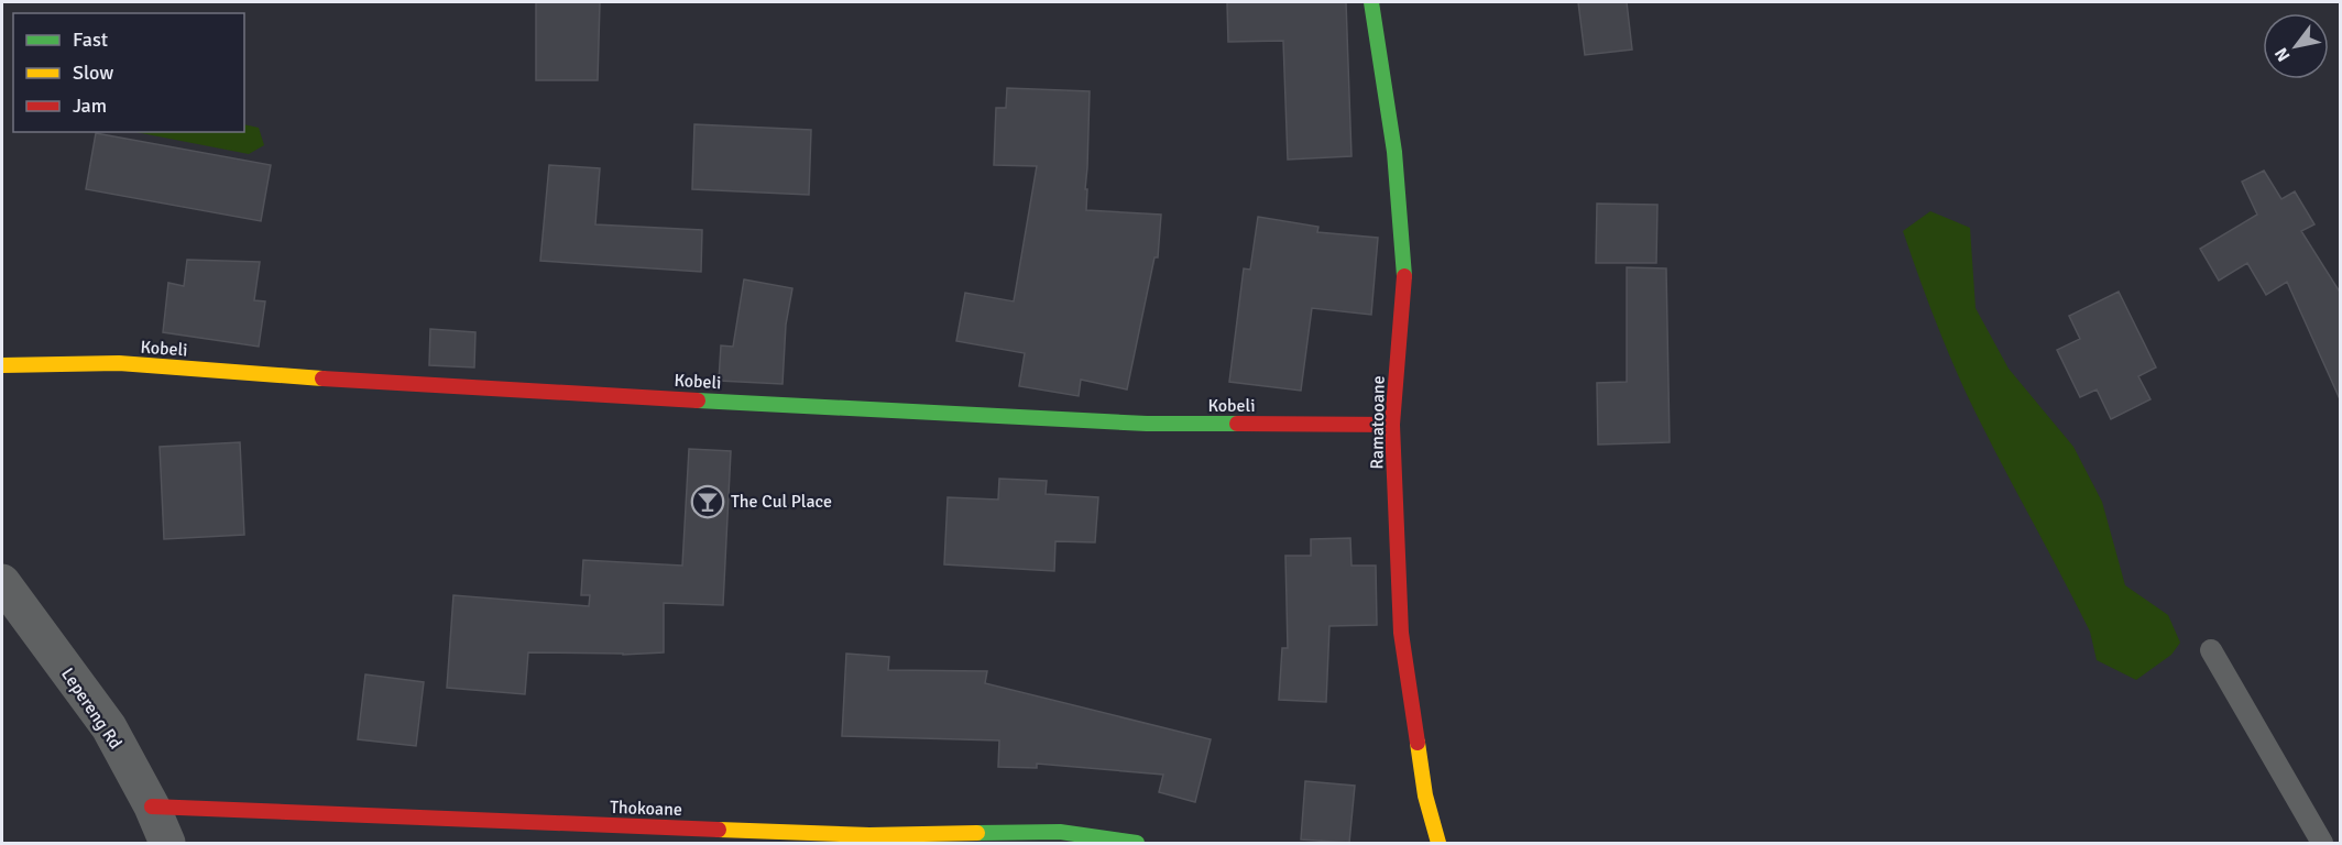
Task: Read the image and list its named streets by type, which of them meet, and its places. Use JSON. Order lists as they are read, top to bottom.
{
  "streets": {
    "street": [
      "Kobeli",
      "Ramatooane",
      "Lepereng Rd",
      "Thokoane"
    ]
  },
  "crossings": [
    ["Kobeli", "Ramatooane"],
    ["Lepereng Rd", "Thokoane"]
  ],
  "places": {
    "bar": ["The Cul Place"]
  },
  "legend": ["Fast", "Slow", "Jam"],
  "north": "bottom left"
}
